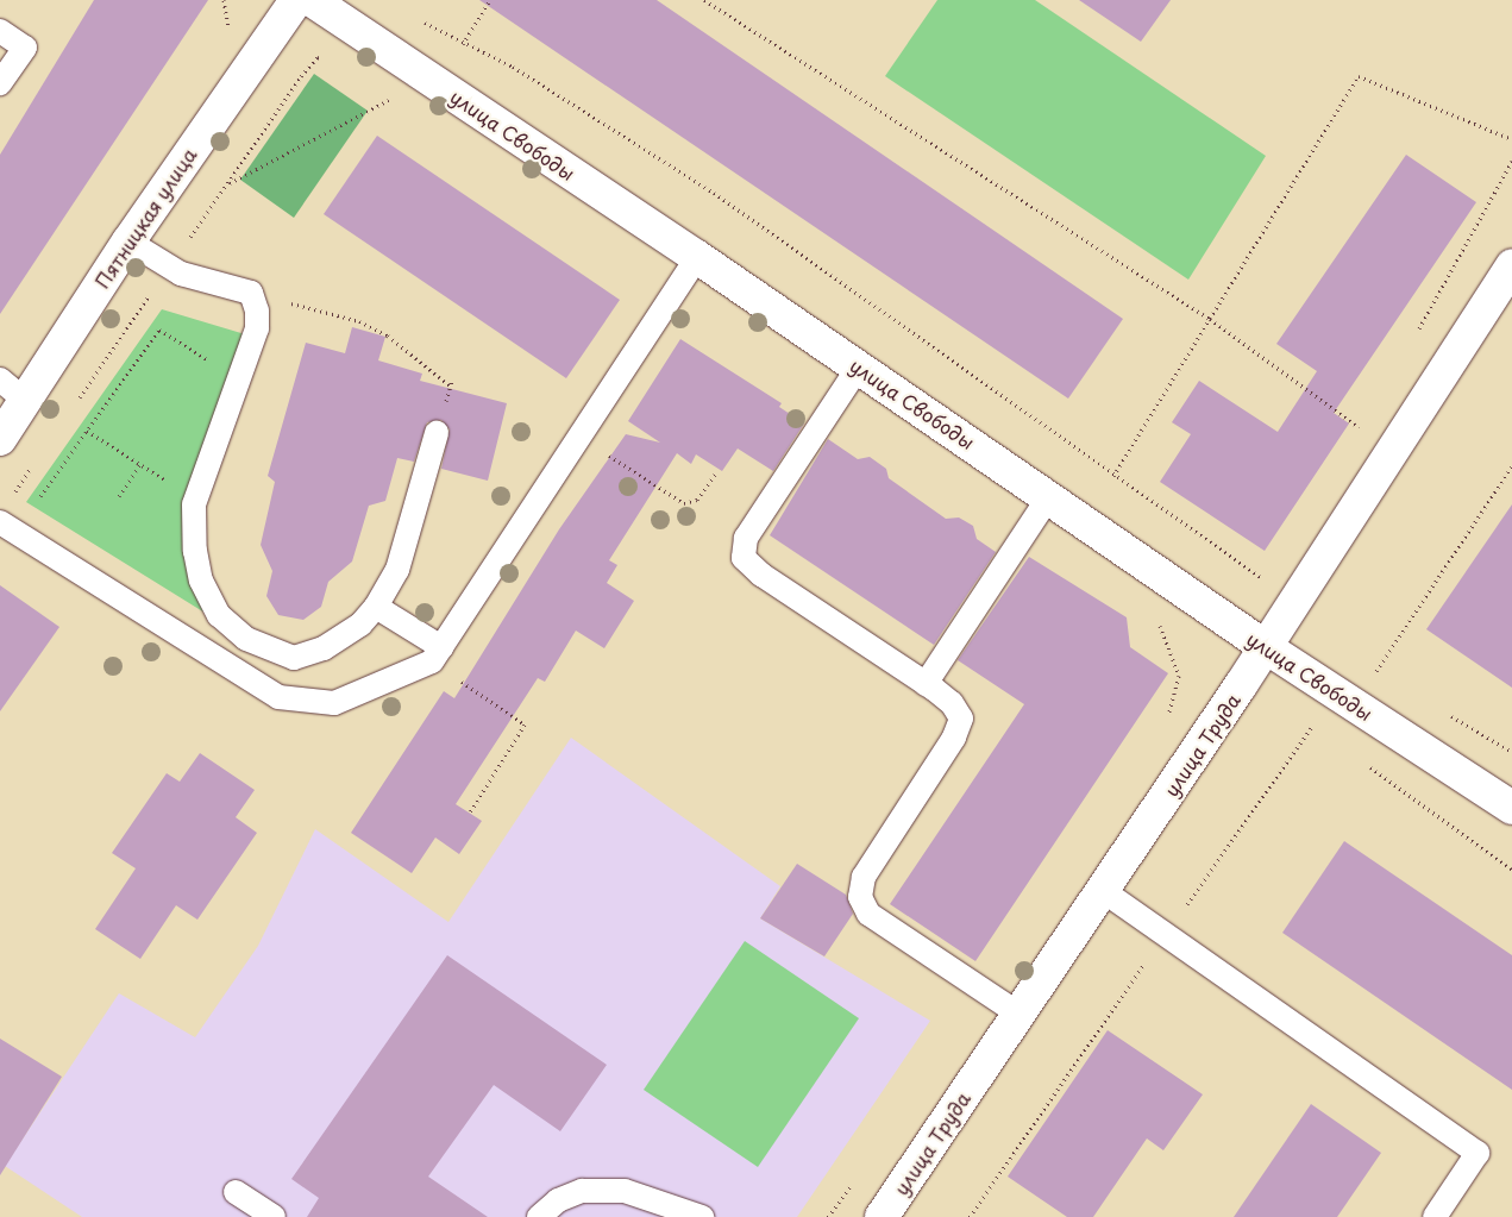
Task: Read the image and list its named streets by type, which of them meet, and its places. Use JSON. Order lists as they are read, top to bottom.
{
  "streets": {
    "street": ["улица Свободы", "Пятницкая улица", "улица Труда"]
  },
  "crossings": [
    ["улица Свободы", "улица Труда"]
  ]
}
